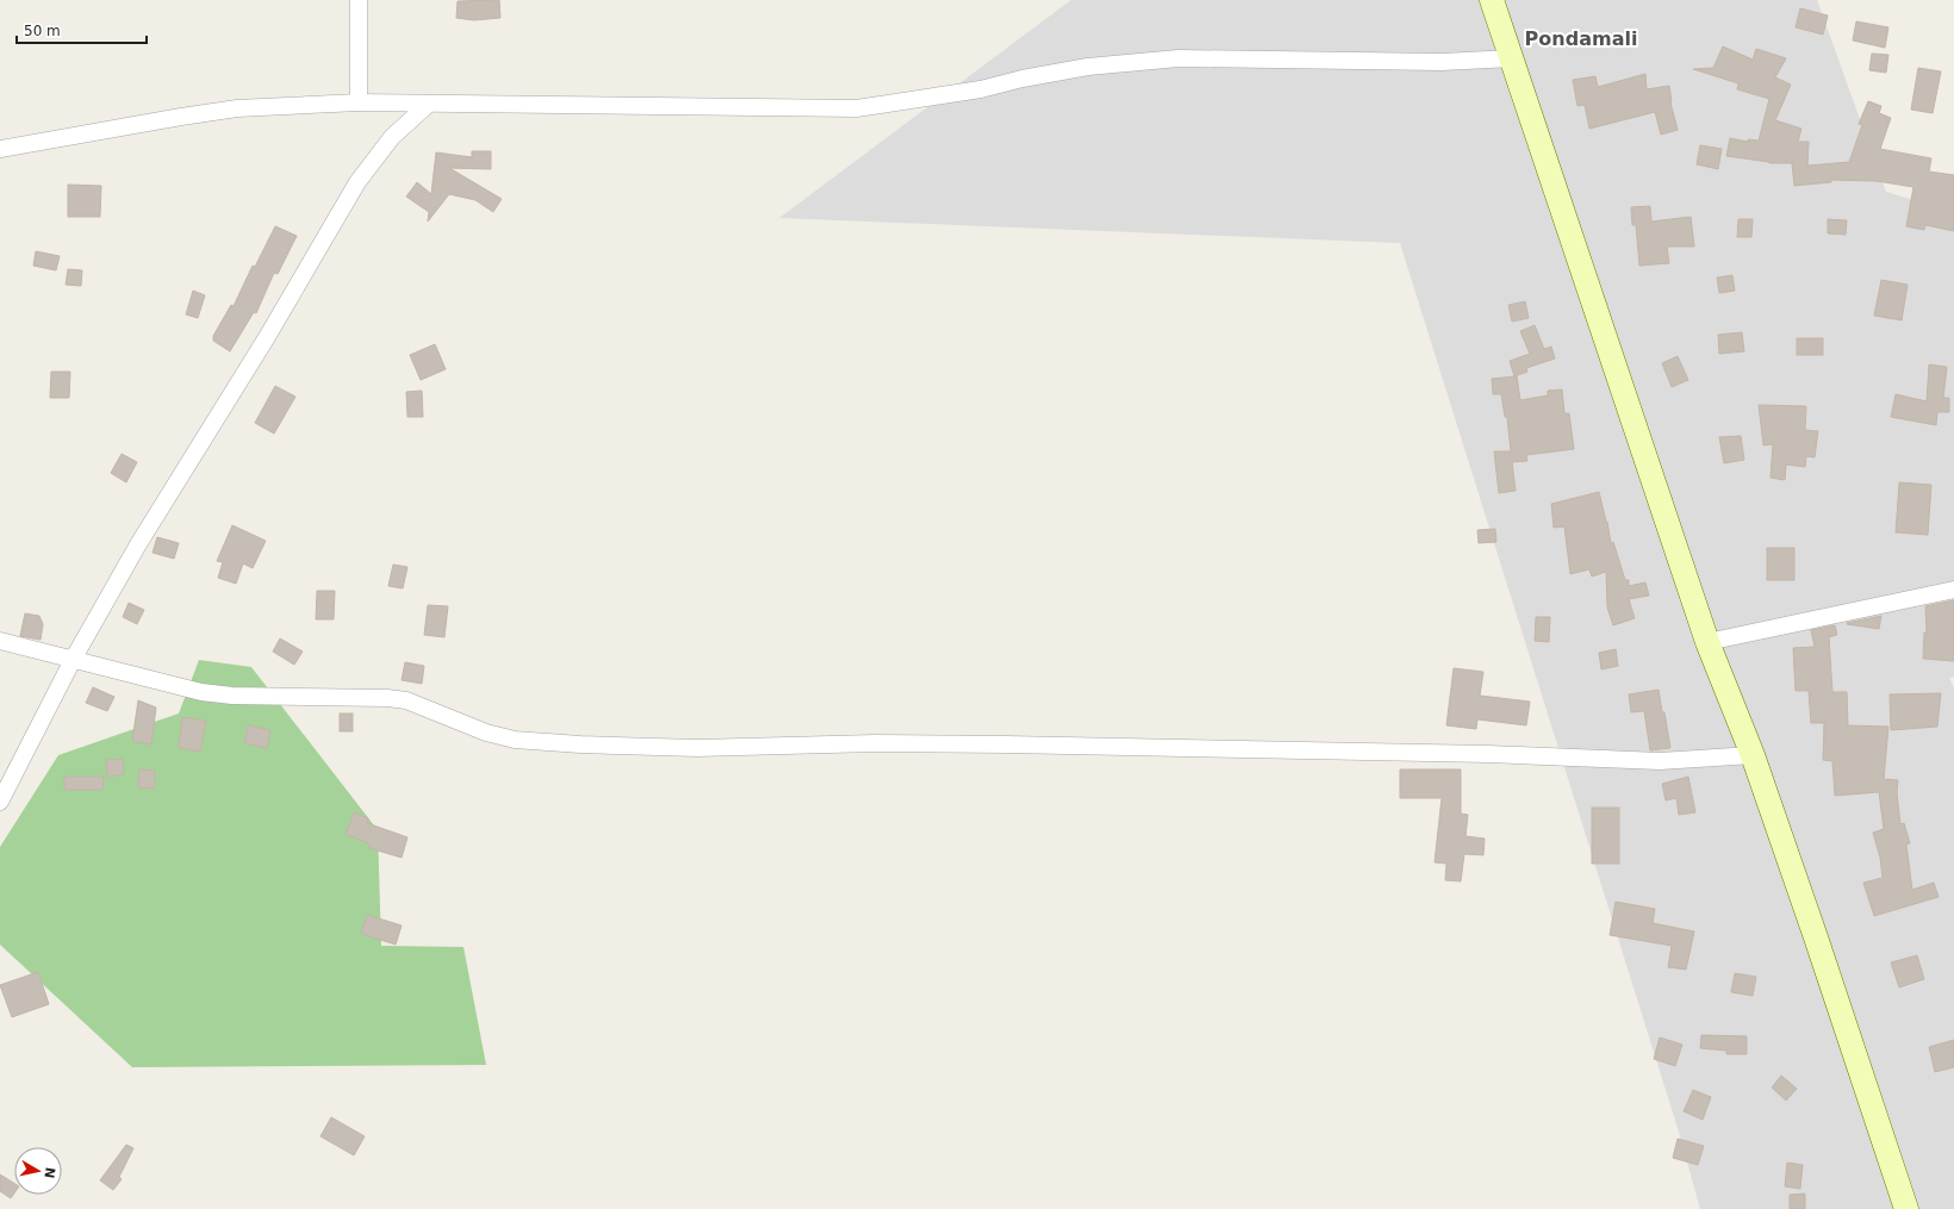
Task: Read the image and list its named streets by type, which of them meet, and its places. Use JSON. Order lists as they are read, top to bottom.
{
  "districts": ["Pondamali"],
  "scale_bar": "50 m",
  "north": "right"
}
